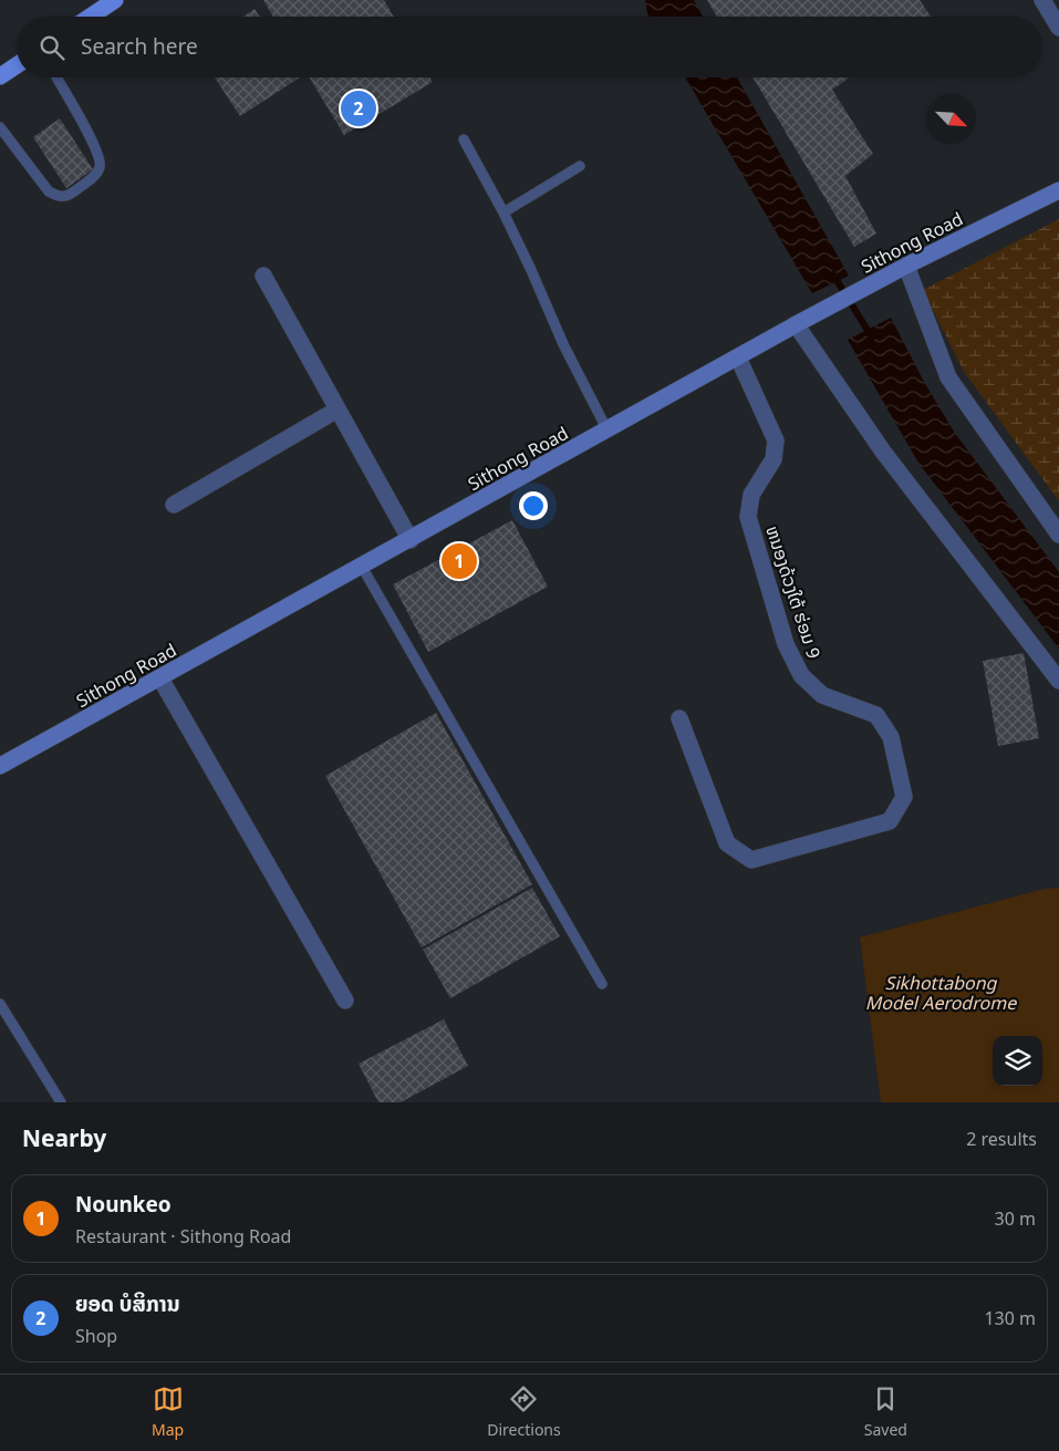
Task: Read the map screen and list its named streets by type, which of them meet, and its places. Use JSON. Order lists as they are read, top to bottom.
{
  "streets": {
    "main road": ["Sithong Road"],
    "street": ["ຫນອງດ້ວງໃຕ້ ຮ່ອມ 9"]
  },
  "crossings": [
    ["Sithong Road", "ຫນອງດ້ວງໃຕ້ ຮ່ອມ 9"]
  ],
  "parks": ["Sikhottabong Model Aerodrome"],
  "north": "bottom right",
  "page": {
    "search": "Search here",
    "pins": ["2", "1"],
    "heading": ["Nearby", "2 results"],
    "list": [
      {
        "mark": "1",
        "name": "Nounkeo",
        "note": "Restaurant · Sithong Road",
        "value": "30 m"
      },
      {
        "mark": "2",
        "name": "ຍອດ ບໍສິການ",
        "note": "Shop",
        "value": "130 m"
      }
    ],
    "nav": ["Map", "Directions", "Saved"]
  }
}
